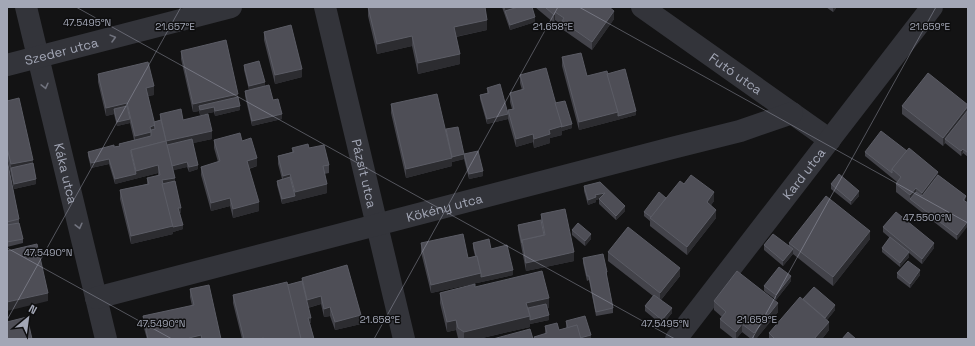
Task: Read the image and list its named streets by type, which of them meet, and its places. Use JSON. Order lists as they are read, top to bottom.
{
  "streets": {
    "street": [
      "Szeder utca",
      "Futó utca",
      "Káka utca",
      "Pázsit utca",
      "Kard utca",
      "Kökény utca"
    ]
  },
  "crossings": [
    ["Szeder utca", "Káka utca"],
    ["Futó utca", "Kard utca"],
    ["Futó utca", "Kökény utca"],
    ["Káka utca", "Kökény utca"],
    ["Pázsit utca", "Kökény utca"]
  ],
  "one_way": ["Szeder utca", "Káka utca"],
  "north": "top right",
  "coordinates": [
    "47.5495°N",
    "21.657°E",
    "21.658°E",
    "21.659°E",
    "47.5500°N",
    "47.5490°N"
  ]
}
